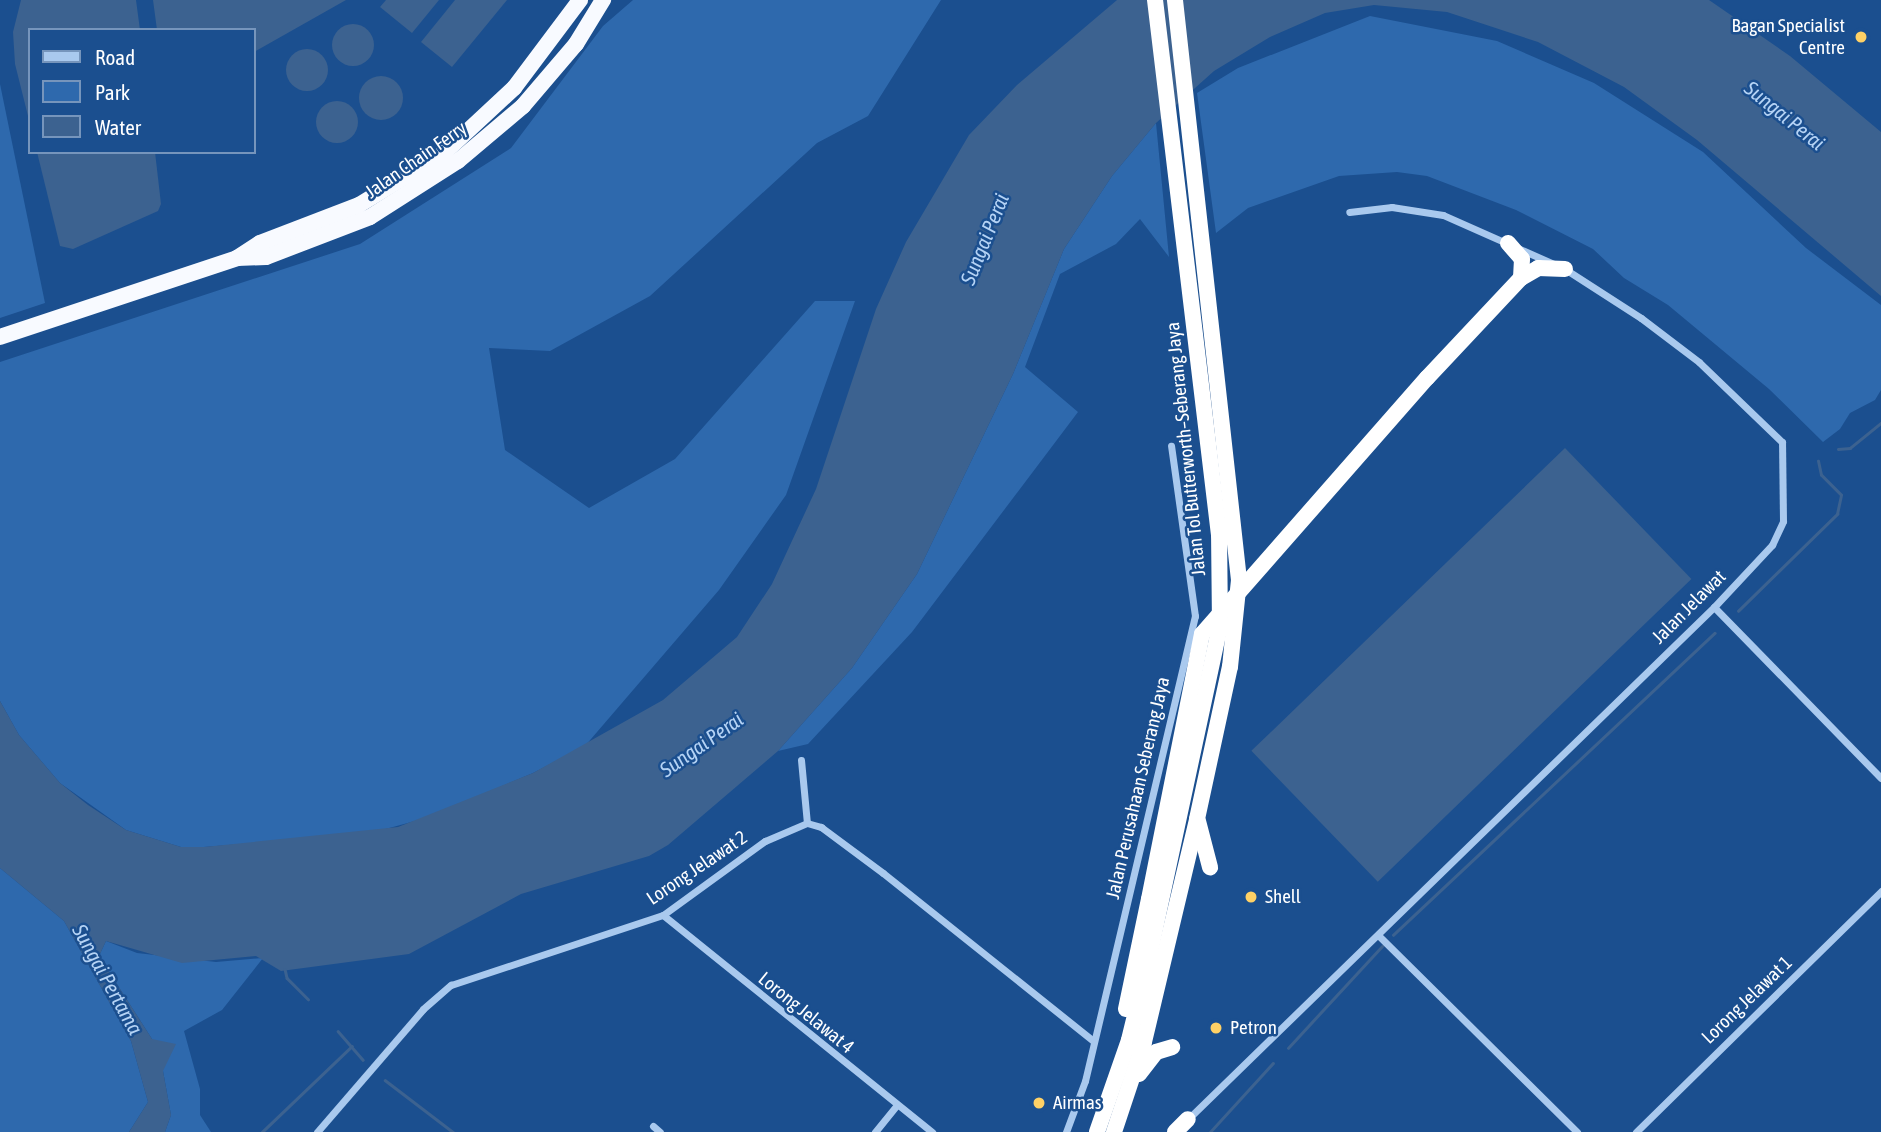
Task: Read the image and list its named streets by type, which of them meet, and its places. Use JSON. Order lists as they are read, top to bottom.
{
  "streets": {
    "highway": ["Jalan Chain Ferry", "Jalan Tol Butterworth–Seberang Jaya"],
    "street": [
      "Jalan Jelawat",
      "Jalan Perusahaan Seberang Jaya",
      "Lorong Jelawat 2",
      "Lorong Jelawat 1",
      "Lorong Jelawat 4"
    ]
  },
  "crossings": [
    ["Lorong Jelawat 2", "Lorong Jelawat 4"]
  ],
  "water": ["Sungai Perai", "Sungai Pertama"],
  "places": [
    "Bagan Specialist Centre",
    "Shell",
    "Petron",
    "Airmas"
  ],
  "legend": ["Road", "Park", "Water"]
}
